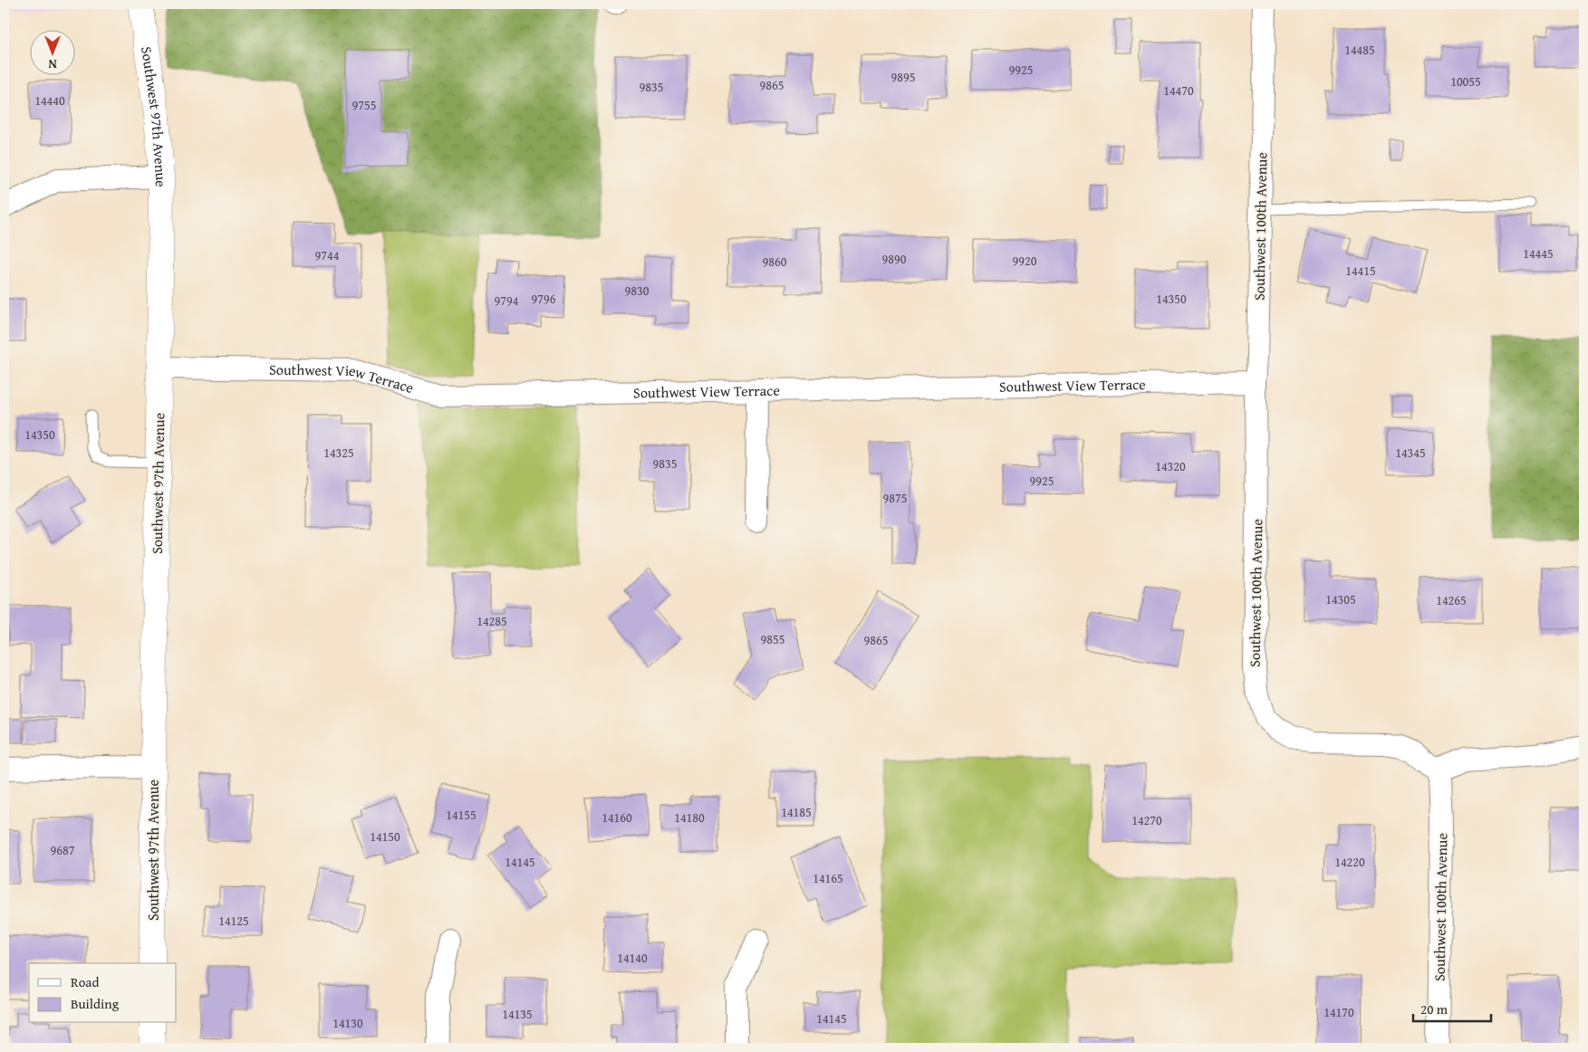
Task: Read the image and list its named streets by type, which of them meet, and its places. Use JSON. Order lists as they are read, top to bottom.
{
  "streets": {
    "street": ["Southwest 97th Avenue", "Southwest 100th Avenue", "Southwest View Terrace"]
  },
  "crossings": [
    ["Southwest 97th Avenue", "Southwest View Terrace"],
    ["Southwest 100th Avenue", "Southwest View Terrace"]
  ],
  "house_numbers": [
    "14485",
    "9925",
    "9895",
    "10055",
    "9865",
    "9835",
    "14470",
    "14440",
    "9755",
    "14445",
    "9744",
    "9890",
    "9920",
    "9860",
    "14415",
    "9830",
    "9796",
    "14350",
    "9794",
    "14350",
    "14325",
    "14345",
    "9835",
    "14320",
    "9925",
    "9875",
    "14305",
    "14265",
    "14285",
    "9855",
    "9865",
    "14185",
    "14155",
    "14160",
    "14180",
    "14270",
    "14150",
    "9687",
    "14145",
    "14220",
    "14165",
    "14125",
    "14140",
    "14170",
    "14135",
    "14145",
    "14130"
  ],
  "legend": ["Road", "Building"],
  "scale_bar": "20 m",
  "north": "bottom"
}
